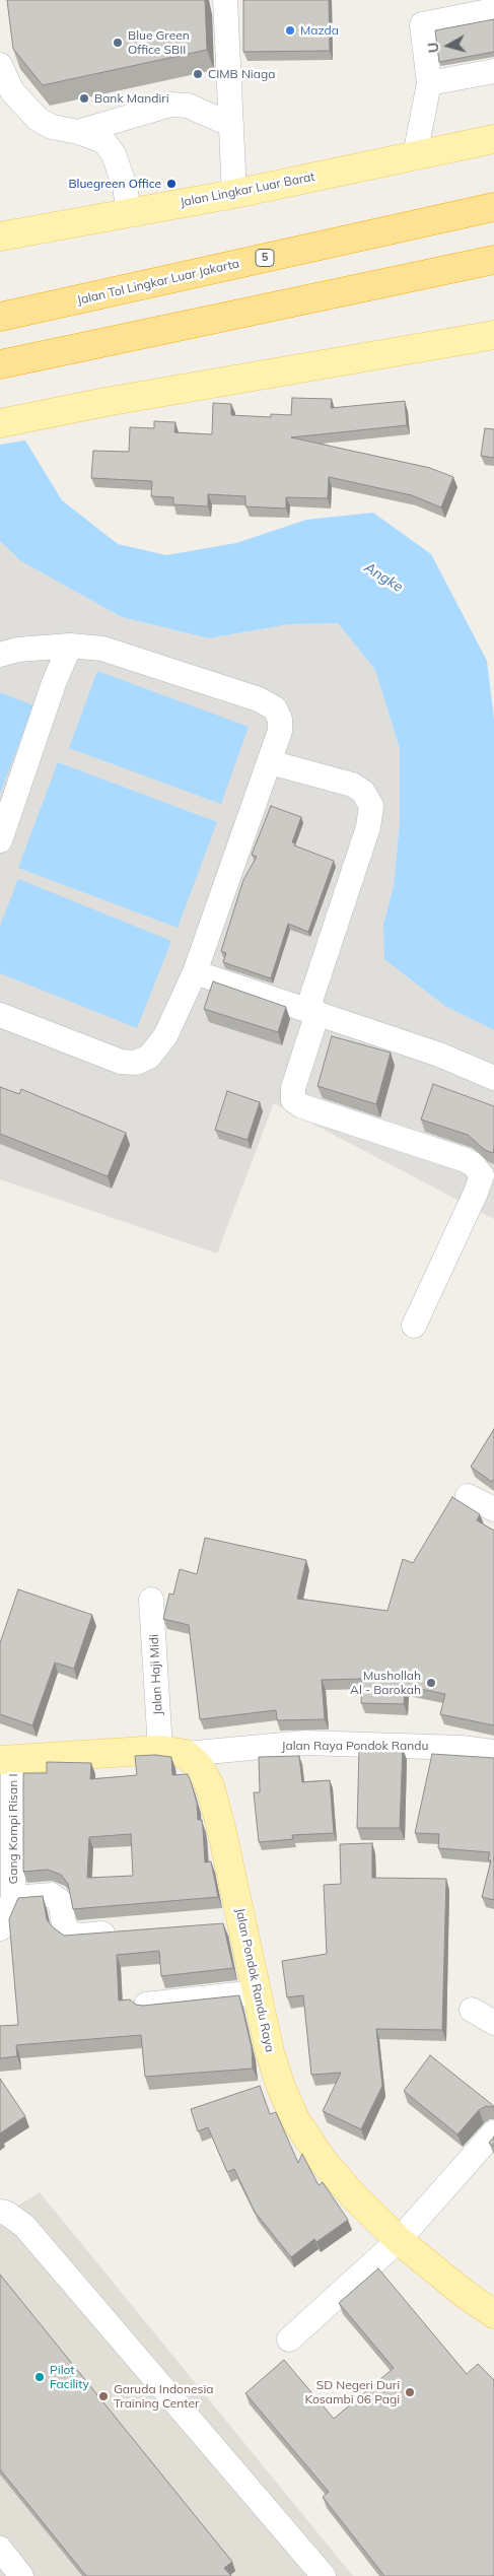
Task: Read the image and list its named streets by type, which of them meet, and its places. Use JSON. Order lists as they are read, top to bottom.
{
  "streets": {
    "highway": ["5", "Jalan Tol Lingkar Luar Jakarta"],
    "main road": ["Jalan Lingkar Luar Barat", "Jalan Pondok Randu Raya"],
    "street": ["Jalan Haji Midi", "Jalan Raya Pondok Randu", "Gang Kompi Risan I"]
  },
  "crossings": [
    ["Jalan Haji Midi", "Jalan Raya Pondok Randu"],
    ["Jalan Haji Midi", "Jalan Pondok Randu Raya"],
    ["Jalan Raya Pondok Randu", "Jalan Pondok Randu Raya"]
  ],
  "water": ["Angke"],
  "places": [
    "Mazda",
    "Blue Green Office SBII",
    "CIMB Niaga",
    "Bank Mandiri",
    "Bluegreen Office",
    "Mushollah Al - Barokah",
    "Pilot Facility",
    "SD Negeri Duri Kosambi 06 Pagi",
    "Garuda Indonesia Training Center"
  ],
  "north": "left"
}
